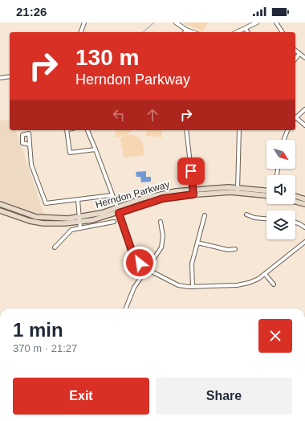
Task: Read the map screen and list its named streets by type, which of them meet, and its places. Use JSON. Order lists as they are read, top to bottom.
{
  "streets": {
    "main road": ["Herndon Parkway"]
  },
  "north": "bottom right",
  "page": {
    "status": "21:26",
    "turn": ["130 m", "Herndon Parkway"],
    "heading": ["1 min", "370 m · 21:27"],
    "buttons": ["Exit", "Share"]
  }
}
